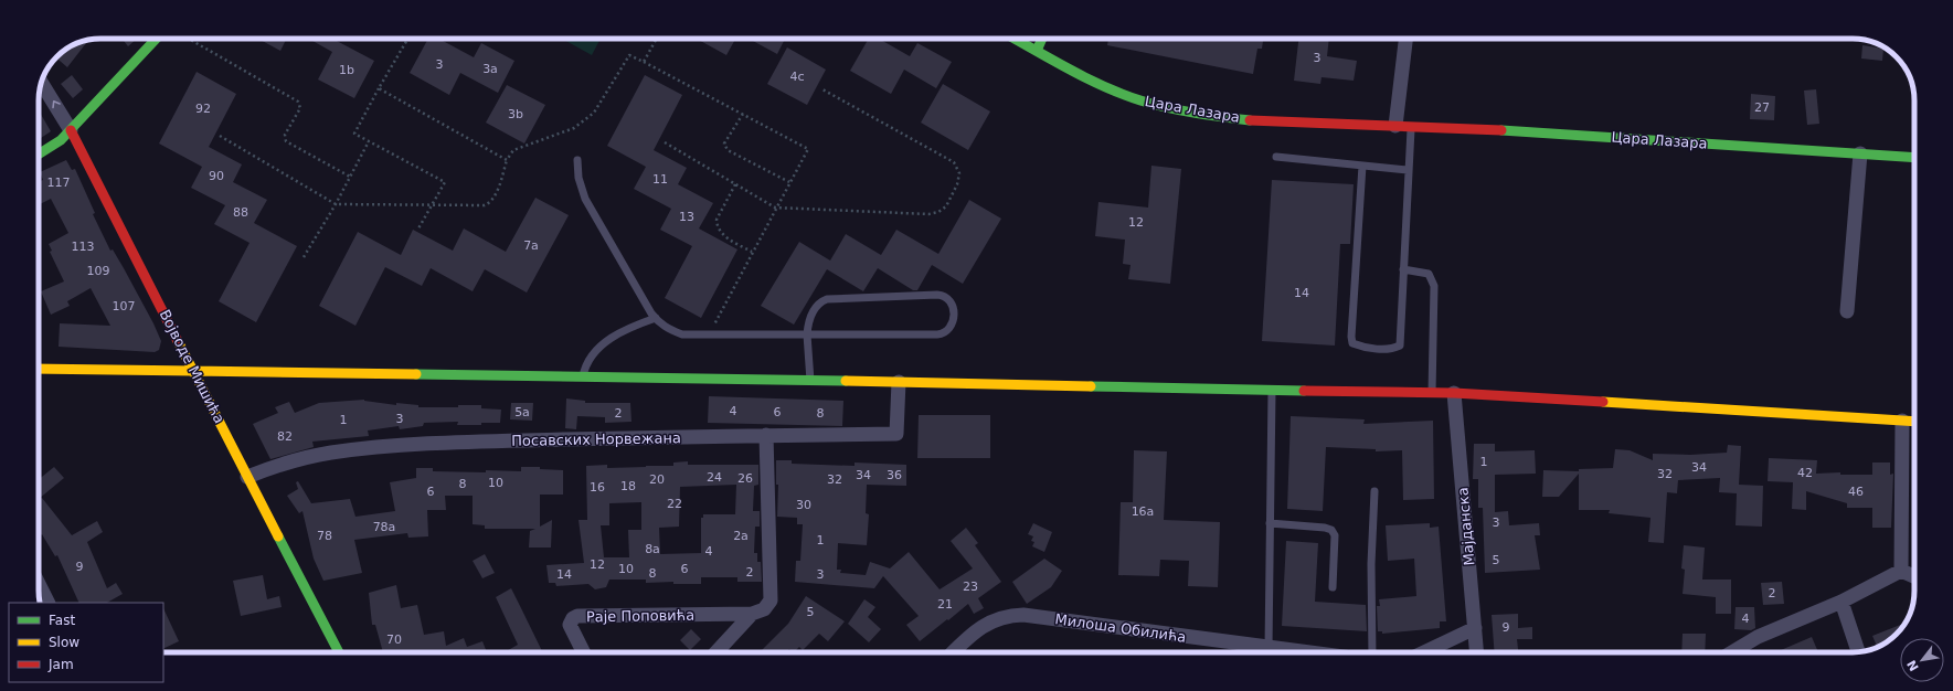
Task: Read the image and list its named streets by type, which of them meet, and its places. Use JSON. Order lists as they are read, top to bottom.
{
  "streets": {
    "street": [
      "Цара Лазара",
      "Војводе Мишића",
      "Посавских Норвежана",
      "Мајданска",
      "Раје Поповића",
      "Милоша Обилића"
    ]
  },
  "crossings": [
    ["Војводе Мишића", "Посавских Норвежана"]
  ],
  "house_numbers": [
    "3",
    "3",
    "3a",
    "1b",
    "4c",
    "27",
    "92",
    "3b",
    "90",
    "11",
    "117",
    "88",
    "13",
    "12",
    "7a",
    "113",
    "109",
    "14",
    "107",
    "4",
    "5a",
    "6",
    "2",
    "8",
    "3",
    "1",
    "82",
    "1",
    "34",
    "42",
    "32",
    "34",
    "36",
    "24",
    "26",
    "20",
    "32",
    "10",
    "8",
    "18",
    "16",
    "6",
    "46",
    "22",
    "30",
    "16a",
    "3",
    "78a",
    "78",
    "2a",
    "1",
    "8a",
    "4",
    "5",
    "12",
    "9",
    "10",
    "6",
    "2",
    "8",
    "14",
    "3",
    "23",
    "2",
    "21",
    "5",
    "4",
    "9",
    "70"
  ],
  "legend": ["Fast", "Slow", "Jam"],
  "north": "bottom left"
}
